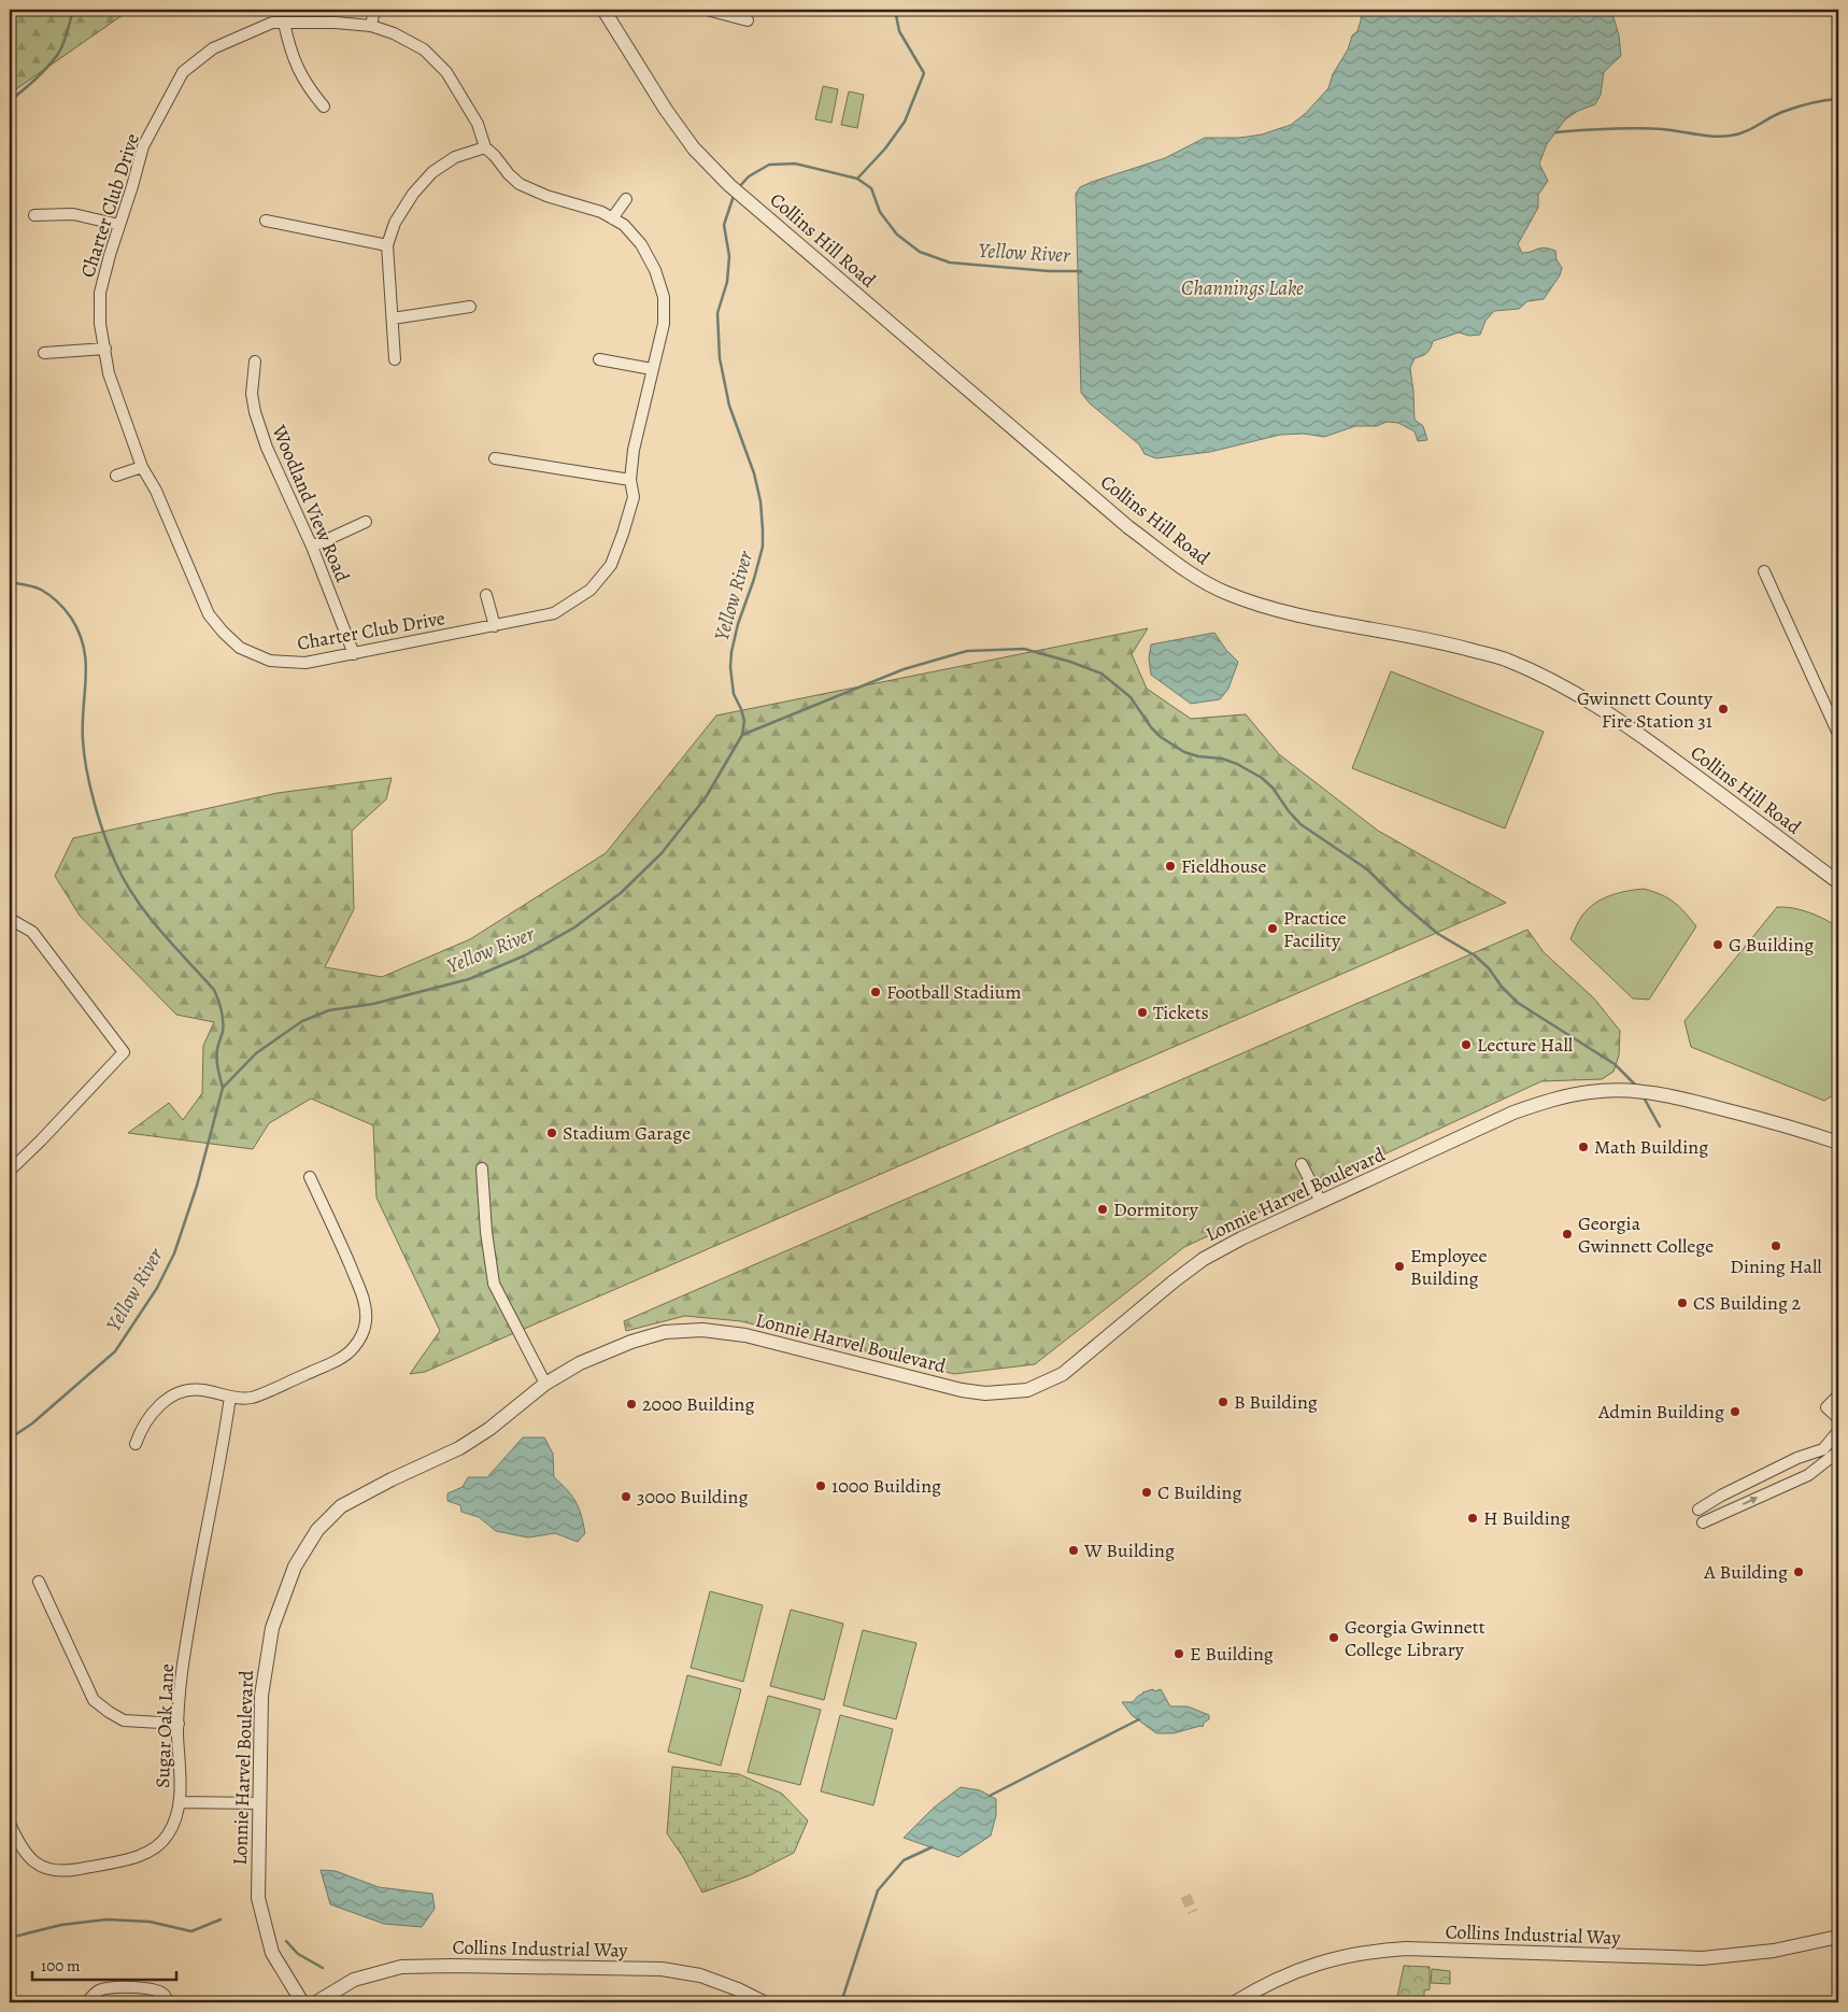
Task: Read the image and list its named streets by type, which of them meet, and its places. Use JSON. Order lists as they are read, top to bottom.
{
  "streets": {
    "street": [
      "Charter Club Drive",
      "Collins Hill Road",
      "Woodland View Road",
      "Lonnie Harvel Boulevard",
      "Sugar Oak Lane",
      "Collins Industrial Way"
    ]
  },
  "crossings": [
    ["Charter Club Drive", "Woodland View Road"]
  ],
  "water": ["Yellow River", "Channings Lake"],
  "places": [
    "Gwinnett County Fire Station 31",
    "Fieldhouse",
    "Practice Facility",
    "G Building",
    "Football Stadium",
    "Tickets",
    "Lecture Hall",
    "Stadium Garage",
    "Math Building",
    "Dormitory",
    "Georgia Gwinnett College",
    "Dining Hall",
    "Employee Building",
    "CS Building 2",
    "B Building",
    "2000 Building",
    "Admin Building",
    "1000 Building",
    "C Building",
    "3000 Building",
    "H Building",
    "W Building",
    "A Building",
    "Georgia Gwinnett College Library",
    "E Building"
  ],
  "scale_bar": "100 m"
}
